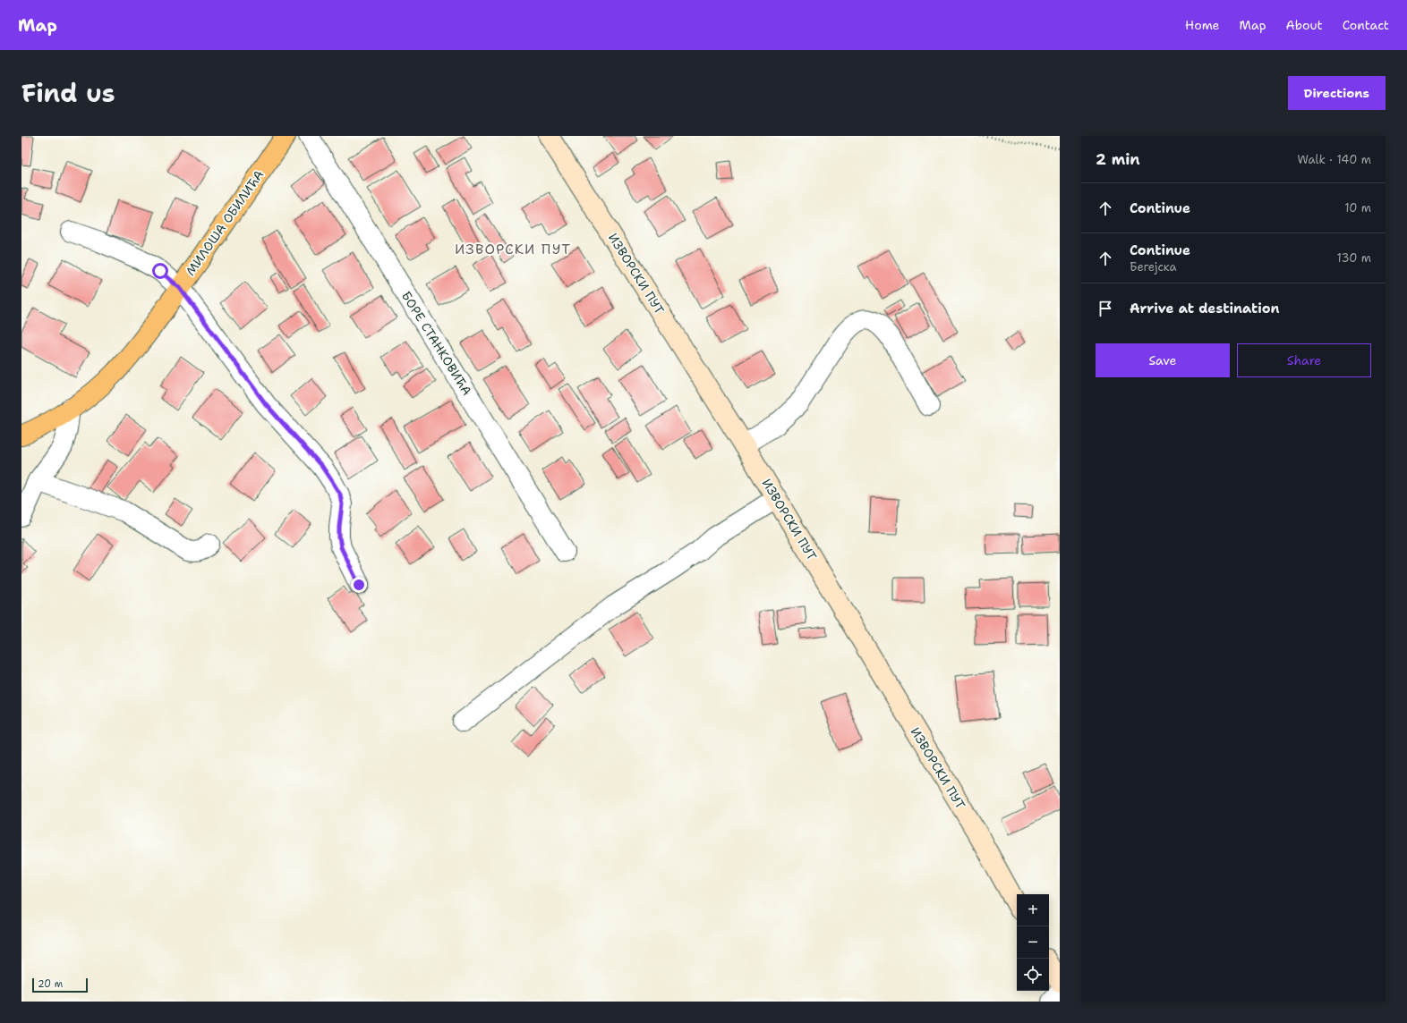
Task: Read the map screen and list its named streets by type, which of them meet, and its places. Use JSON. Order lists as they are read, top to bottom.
{
  "streets": {
    "main road": ["МИЛОША ОБИЛИЋА", "ИЗВОРСКИ ПУТ"],
    "street": ["БОРЕ СТАНКОВИЋА"]
  },
  "districts": ["ИЗВОРСКИ ПУТ"],
  "scale_bar": "20 m",
  "page": {
    "header": "Map",
    "nav": [
      "Home",
      "Map",
      "About",
      "Contact"
    ],
    "title": "Find us",
    "buttons": [
      "Directions",
      ["Save", "Share"]
    ],
    "heading": ["2 min", "Walk · 140 m"],
    "list": [
      ["Continue", "10 m"],
      ["Continue", "Бегејска", "130 m"],
      "Arrive at destination"
    ],
    "map_buttons": ["+", "−"],
    "scale": "20 m"
  }
}
